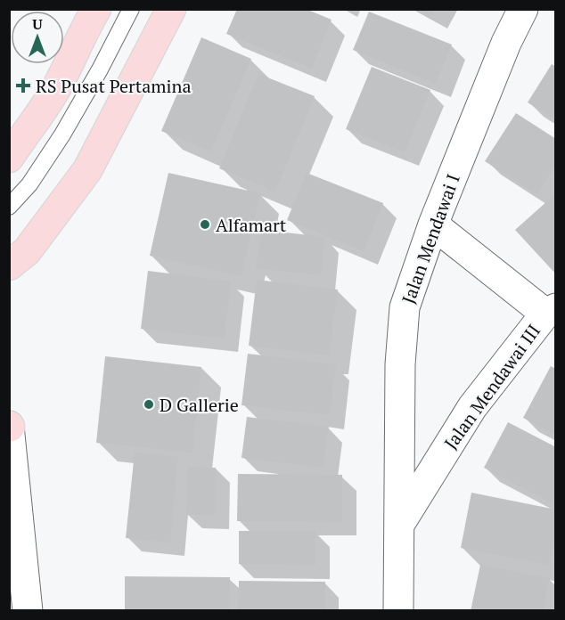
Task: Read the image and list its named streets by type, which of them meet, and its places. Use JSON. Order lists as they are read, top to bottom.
{
  "streets": {
    "street": ["Jalan Mendawai I", "Jalan Mendawai III"]
  },
  "crossings": [
    ["Jalan Mendawai I", "Jalan Mendawai III"]
  ],
  "places": {
    "health": ["RS Pusat Pertamina"],
    "other": ["Alfamart", "D Gallerie"]
  },
  "north": "top"
}
